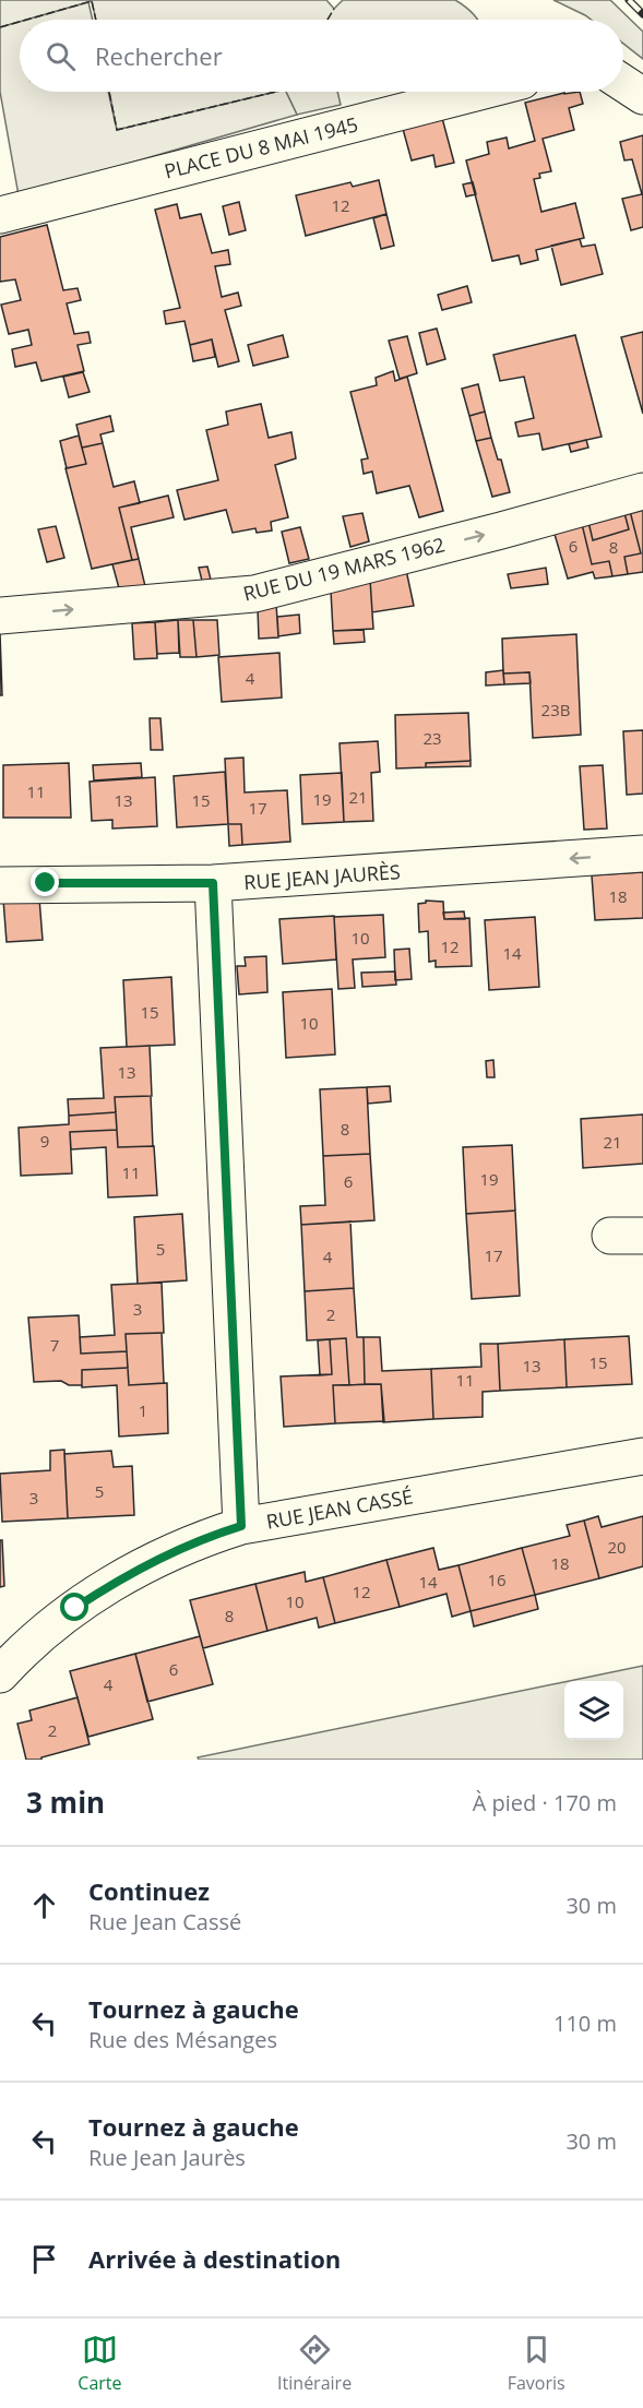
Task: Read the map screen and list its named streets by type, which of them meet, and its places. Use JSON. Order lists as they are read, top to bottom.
{
  "streets": {
    "street": [
      "PLACE DU 8 MAI 1945",
      "RUE DU 19 MARS 1962",
      "RUE JEAN JAURÈS",
      "RUE JEAN CASSÉ"
    ]
  },
  "one_way": ["RUE DU 19 MARS 1962", "RUE JEAN JAURÈS"],
  "house_numbers": [
    "12",
    "6",
    "8",
    "4",
    "23B",
    "23",
    "11",
    "21",
    "19",
    "13",
    "15",
    "17",
    "18",
    "10",
    "12",
    "14",
    "15",
    "10",
    "13",
    "8",
    "9",
    "21",
    "11",
    "19",
    "6",
    "5",
    "17",
    "4",
    "3",
    "2",
    "7",
    "15",
    "13",
    "11",
    "1",
    "5",
    "3",
    "20",
    "18",
    "16",
    "14",
    "12",
    "10",
    "8",
    "6",
    "4",
    "2"
  ],
  "page": {
    "search": "Rechercher",
    "heading": ["3 min", "À pied · 170 m"],
    "list": [
      ["Continuez", "Rue Jean Cassé", "30 m"],
      ["Tournez à gauche", "Rue des Mésanges", "110 m"],
      ["Tournez à gauche", "Rue Jean Jaurès", "30 m"],
      "Arrivée à destination"
    ],
    "nav": ["Carte", "Itinéraire", "Favoris"]
  }
}
